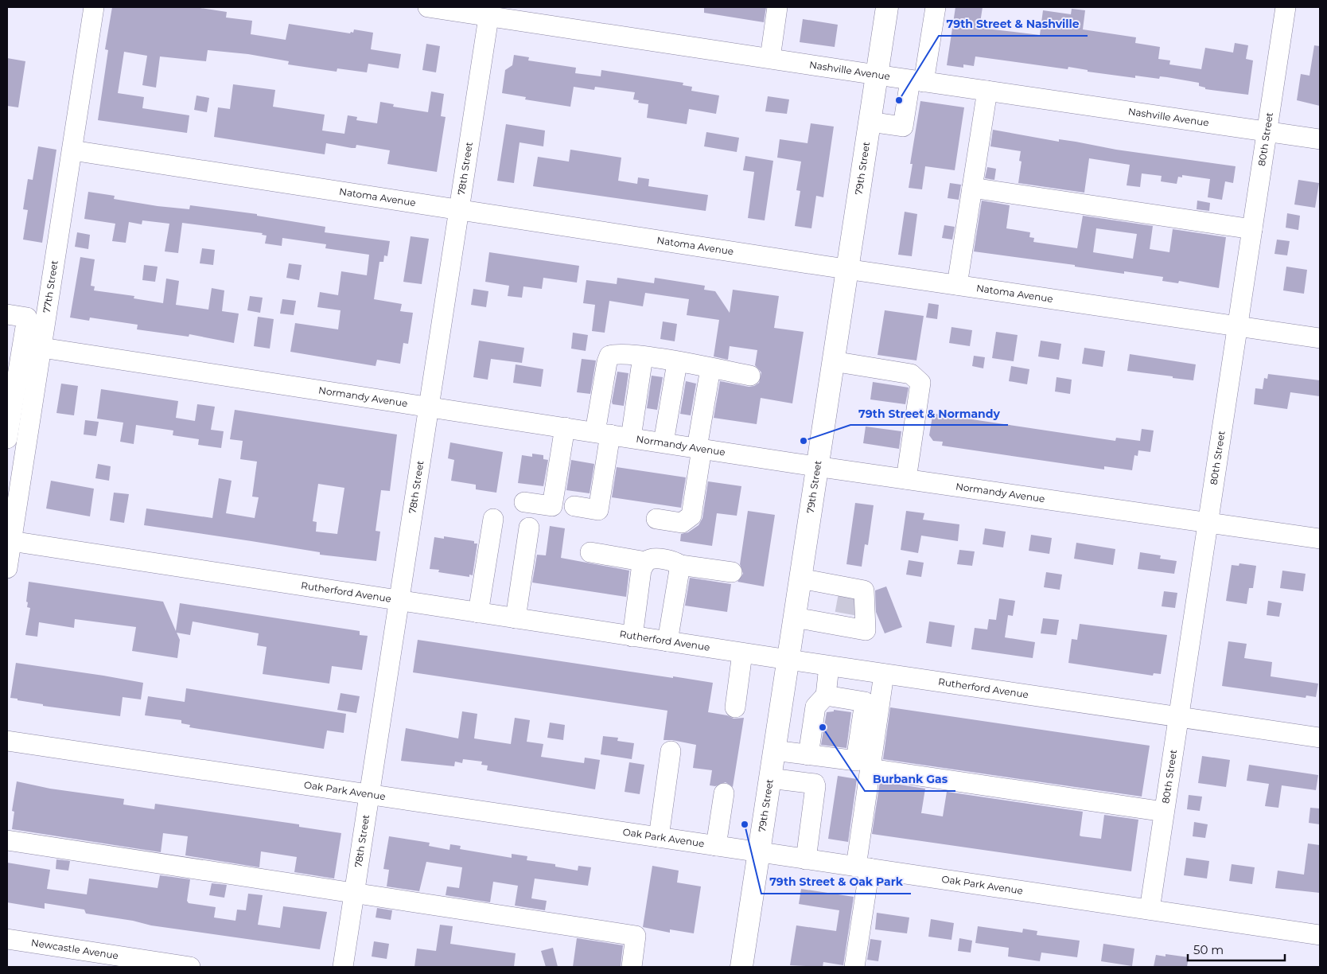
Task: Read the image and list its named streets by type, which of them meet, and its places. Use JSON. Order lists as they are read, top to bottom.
{
  "streets": {
    "main road": ["79th Street"],
    "street": [
      "Nashville Avenue",
      "80th Street",
      "78th Street",
      "Natoma Avenue",
      "77th Street",
      "Normandy Avenue",
      "Rutherford Avenue",
      "Oak Park Avenue",
      "Newcastle Avenue"
    ]
  },
  "crossings": [
    ["Nashville Avenue", "80th Street"],
    ["Nashville Avenue", "78th Street"],
    ["Nashville Avenue", "79th Street"],
    ["80th Street", "Natoma Avenue"],
    ["80th Street", "Normandy Avenue"],
    ["80th Street", "Rutherford Avenue"],
    ["80th Street", "Oak Park Avenue"],
    ["78th Street", "Natoma Avenue"],
    ["78th Street", "Normandy Avenue"],
    ["78th Street", "Rutherford Avenue"],
    ["78th Street", "Oak Park Avenue"],
    ["79th Street", "Natoma Avenue"],
    ["79th Street", "Normandy Avenue"],
    ["79th Street", "Rutherford Avenue"],
    ["79th Street", "Oak Park Avenue"],
    ["Natoma Avenue", "77th Street"],
    ["77th Street", "Normandy Avenue"],
    ["77th Street", "Rutherford Avenue"]
  ],
  "places": [
    "79th Street & Nashville",
    "79th Street & Normandy",
    "Burbank Gas",
    "79th Street & Oak Park"
  ],
  "scale_bar": "50 m"
}
